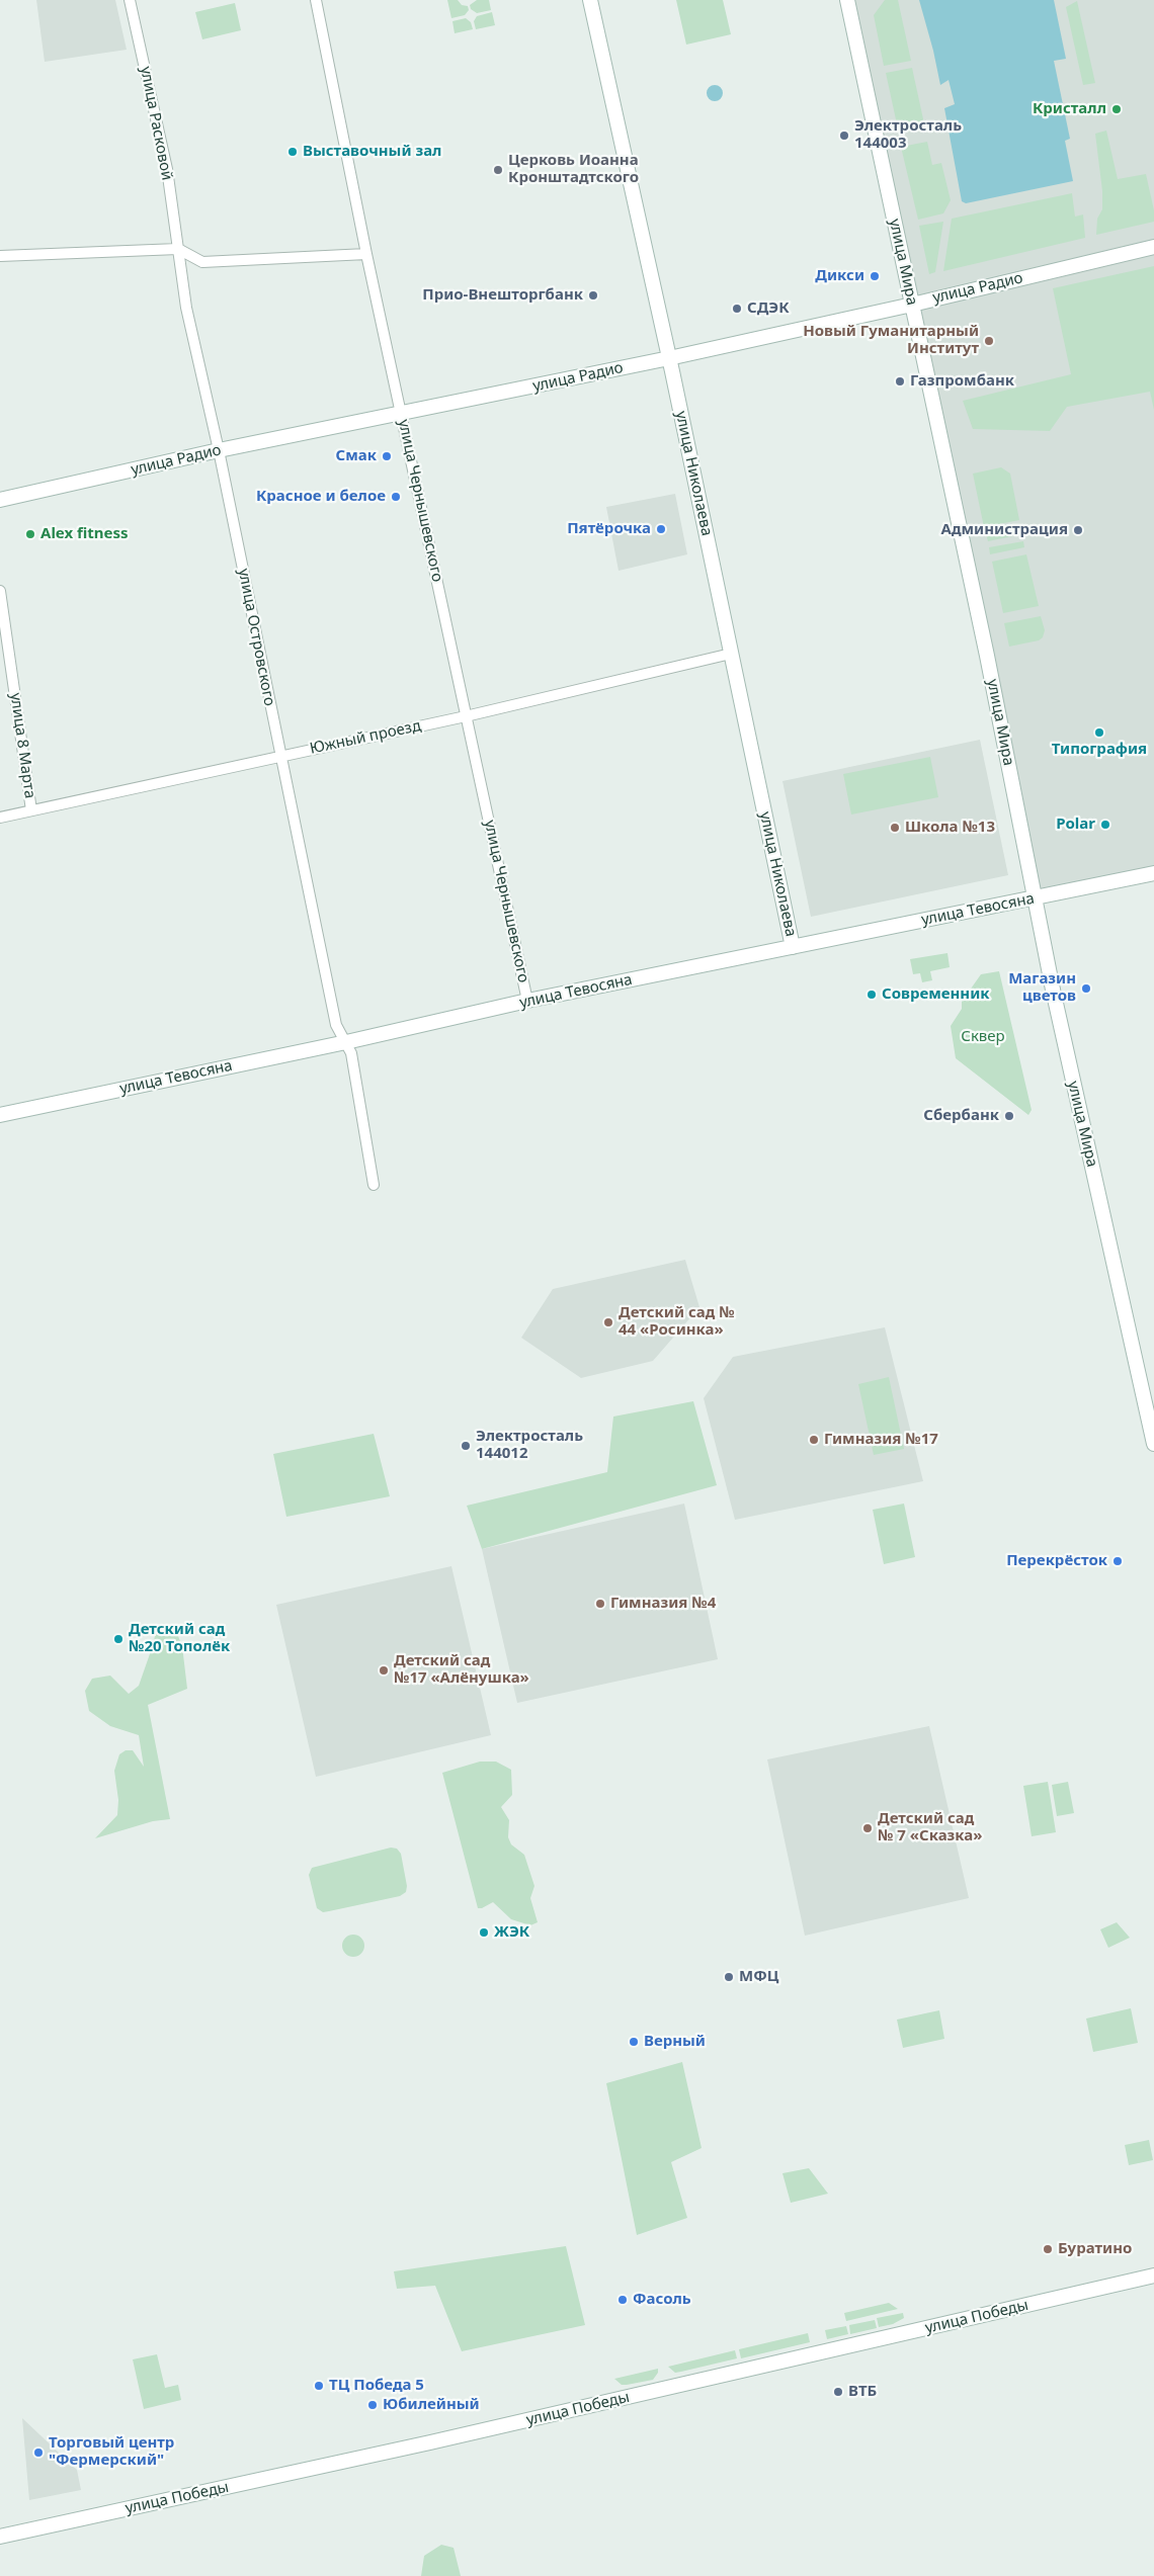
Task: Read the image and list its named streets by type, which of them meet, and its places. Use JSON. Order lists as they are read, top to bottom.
{
  "streets": {
    "main road": [
      "улица Мира",
      "улица Радио",
      "улица Николаева",
      "улица Тевосяна",
      "улица Победы"
    ],
    "street": [
      "улица Расковой",
      "улица Чернышевского",
      "улица Островского",
      "Южный проезд",
      "улица 8 Марта"
    ]
  },
  "crossings": [
    ["улица Расковой", "улица Островского"],
    ["улица Мира", "улица Радио"],
    ["улица Мира", "улица Тевосяна"],
    ["улица Радио", "улица Николаева"],
    ["улица Радио", "улица Чернышевского"],
    ["улица Радио", "улица Островского"],
    ["улица Николаева", "Южный проезд"],
    ["улица Николаева", "улица Тевосяна"],
    ["улица Чернышевского", "Южный проезд"],
    ["улица Чернышевского", "улица Тевосяна"],
    ["улица Островского", "Южный проезд"],
    ["улица Островского", "улица Тевосяна"],
    ["Южный проезд", "улица 8 Марта"]
  ],
  "parks": ["Сквер"],
  "places": [
    "Кристалл",
    "Электросталь 144003",
    "Выставочный зал",
    "Церковь Иоанна Кронштадтского",
    "Дикси",
    "Прио-Внешторгбанк",
    "СДЭК",
    "Новый Гуманитарный Институт",
    "Газпромбанк",
    "Смак",
    "Красное и белое",
    "Пятёрочка",
    "Администрация",
    "Alex fitness",
    "Типография",
    "Polar",
    "Школа №13",
    "Магазин цветов",
    "Современник",
    "Сбербанк",
    "Детский сад № 44 «Росинка»",
    "Гимназия №17",
    "Электросталь 144012",
    "Перекрёсток",
    "Гимназия №4",
    "Детский сад №20 Тополёк",
    "Детский сад №17 «Алёнушка»",
    "Детский сад № 7 «Сказка»",
    "ЖЭК",
    "МФЦ",
    "Верный",
    "Буратино",
    "Фасоль",
    "ТЦ Победа 5",
    "ВТБ",
    "Юбилейный",
    "Торговый центр \"Фермерский\""
  ]
}
